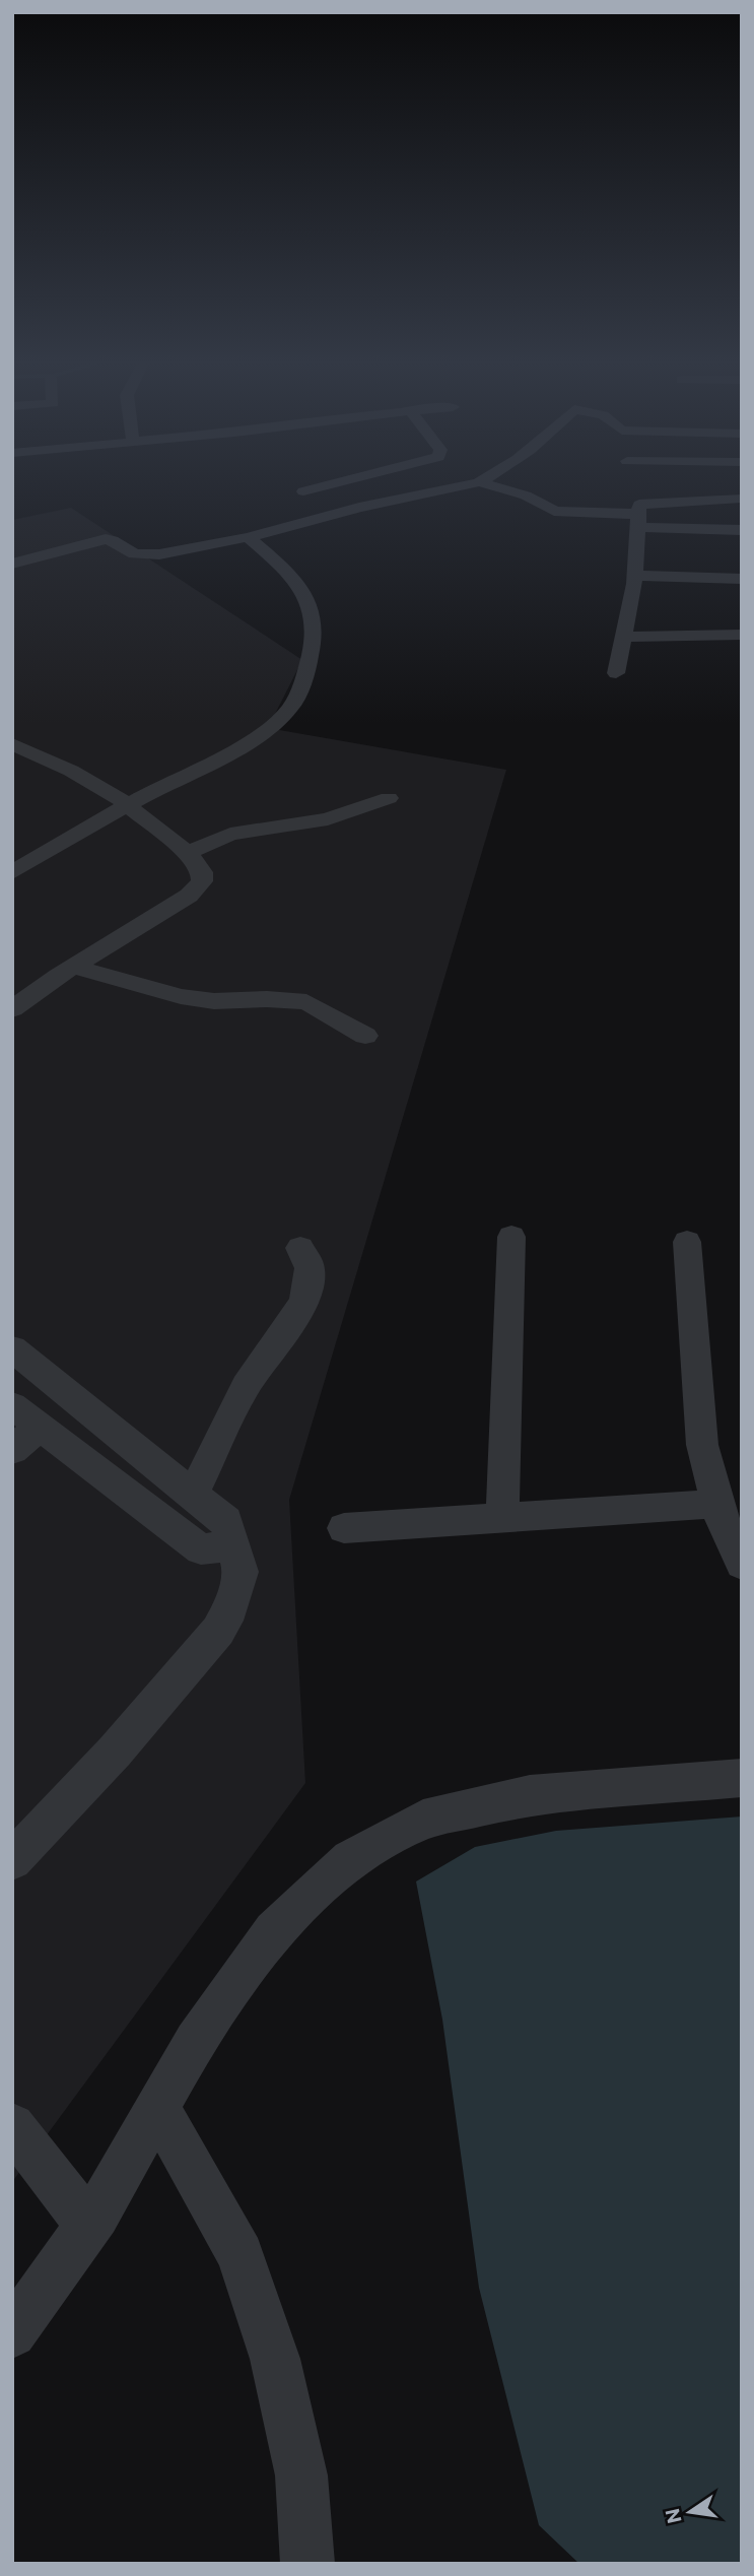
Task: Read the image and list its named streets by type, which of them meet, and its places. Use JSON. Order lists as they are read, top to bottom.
{
  "north": "left"
}
